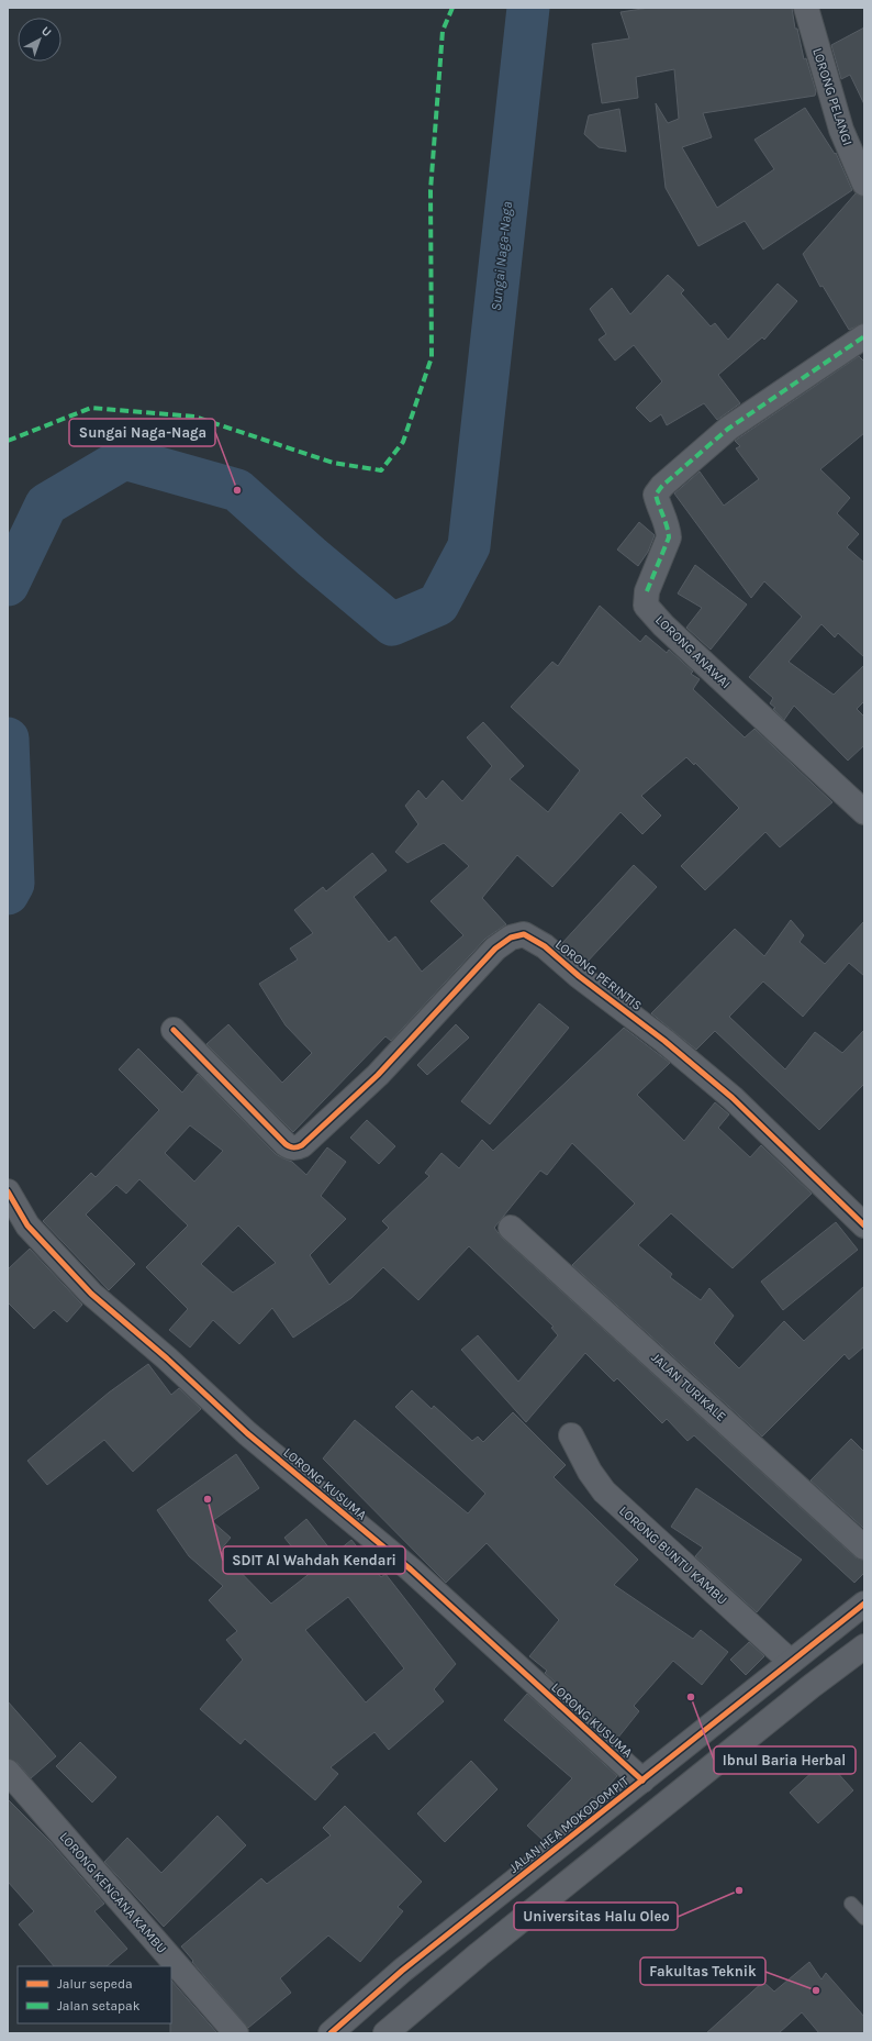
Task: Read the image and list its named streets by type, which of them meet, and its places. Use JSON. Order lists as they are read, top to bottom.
{
  "streets": {
    "street": [
      "LORONG PELANGI",
      "LORONG ANAWAI",
      "LORONG PERINTIS",
      "JALAN TURIKALE",
      "LORONG KUSUMA",
      "LORONG BUNTU KAMBU",
      "JALAN HEA MOKODOMPIT",
      "LORONG KENCANA KAMBU"
    ]
  },
  "crossings": [
    ["LORONG KUSUMA", "JALAN HEA MOKODOMPIT"],
    ["LORONG BUNTU KAMBU", "JALAN HEA MOKODOMPIT"]
  ],
  "water": ["Sungai Naga-Naga"],
  "places": [
    "Sungai Naga-Naga",
    "SDIT Al Wahdah Kendari",
    "Ibnul Baria Herbal",
    "Universitas Halu Oleo",
    "Fakultas Teknik"
  ],
  "legend": ["Jalur sepeda", "Jalan setapak"],
  "north": "top right"
}
